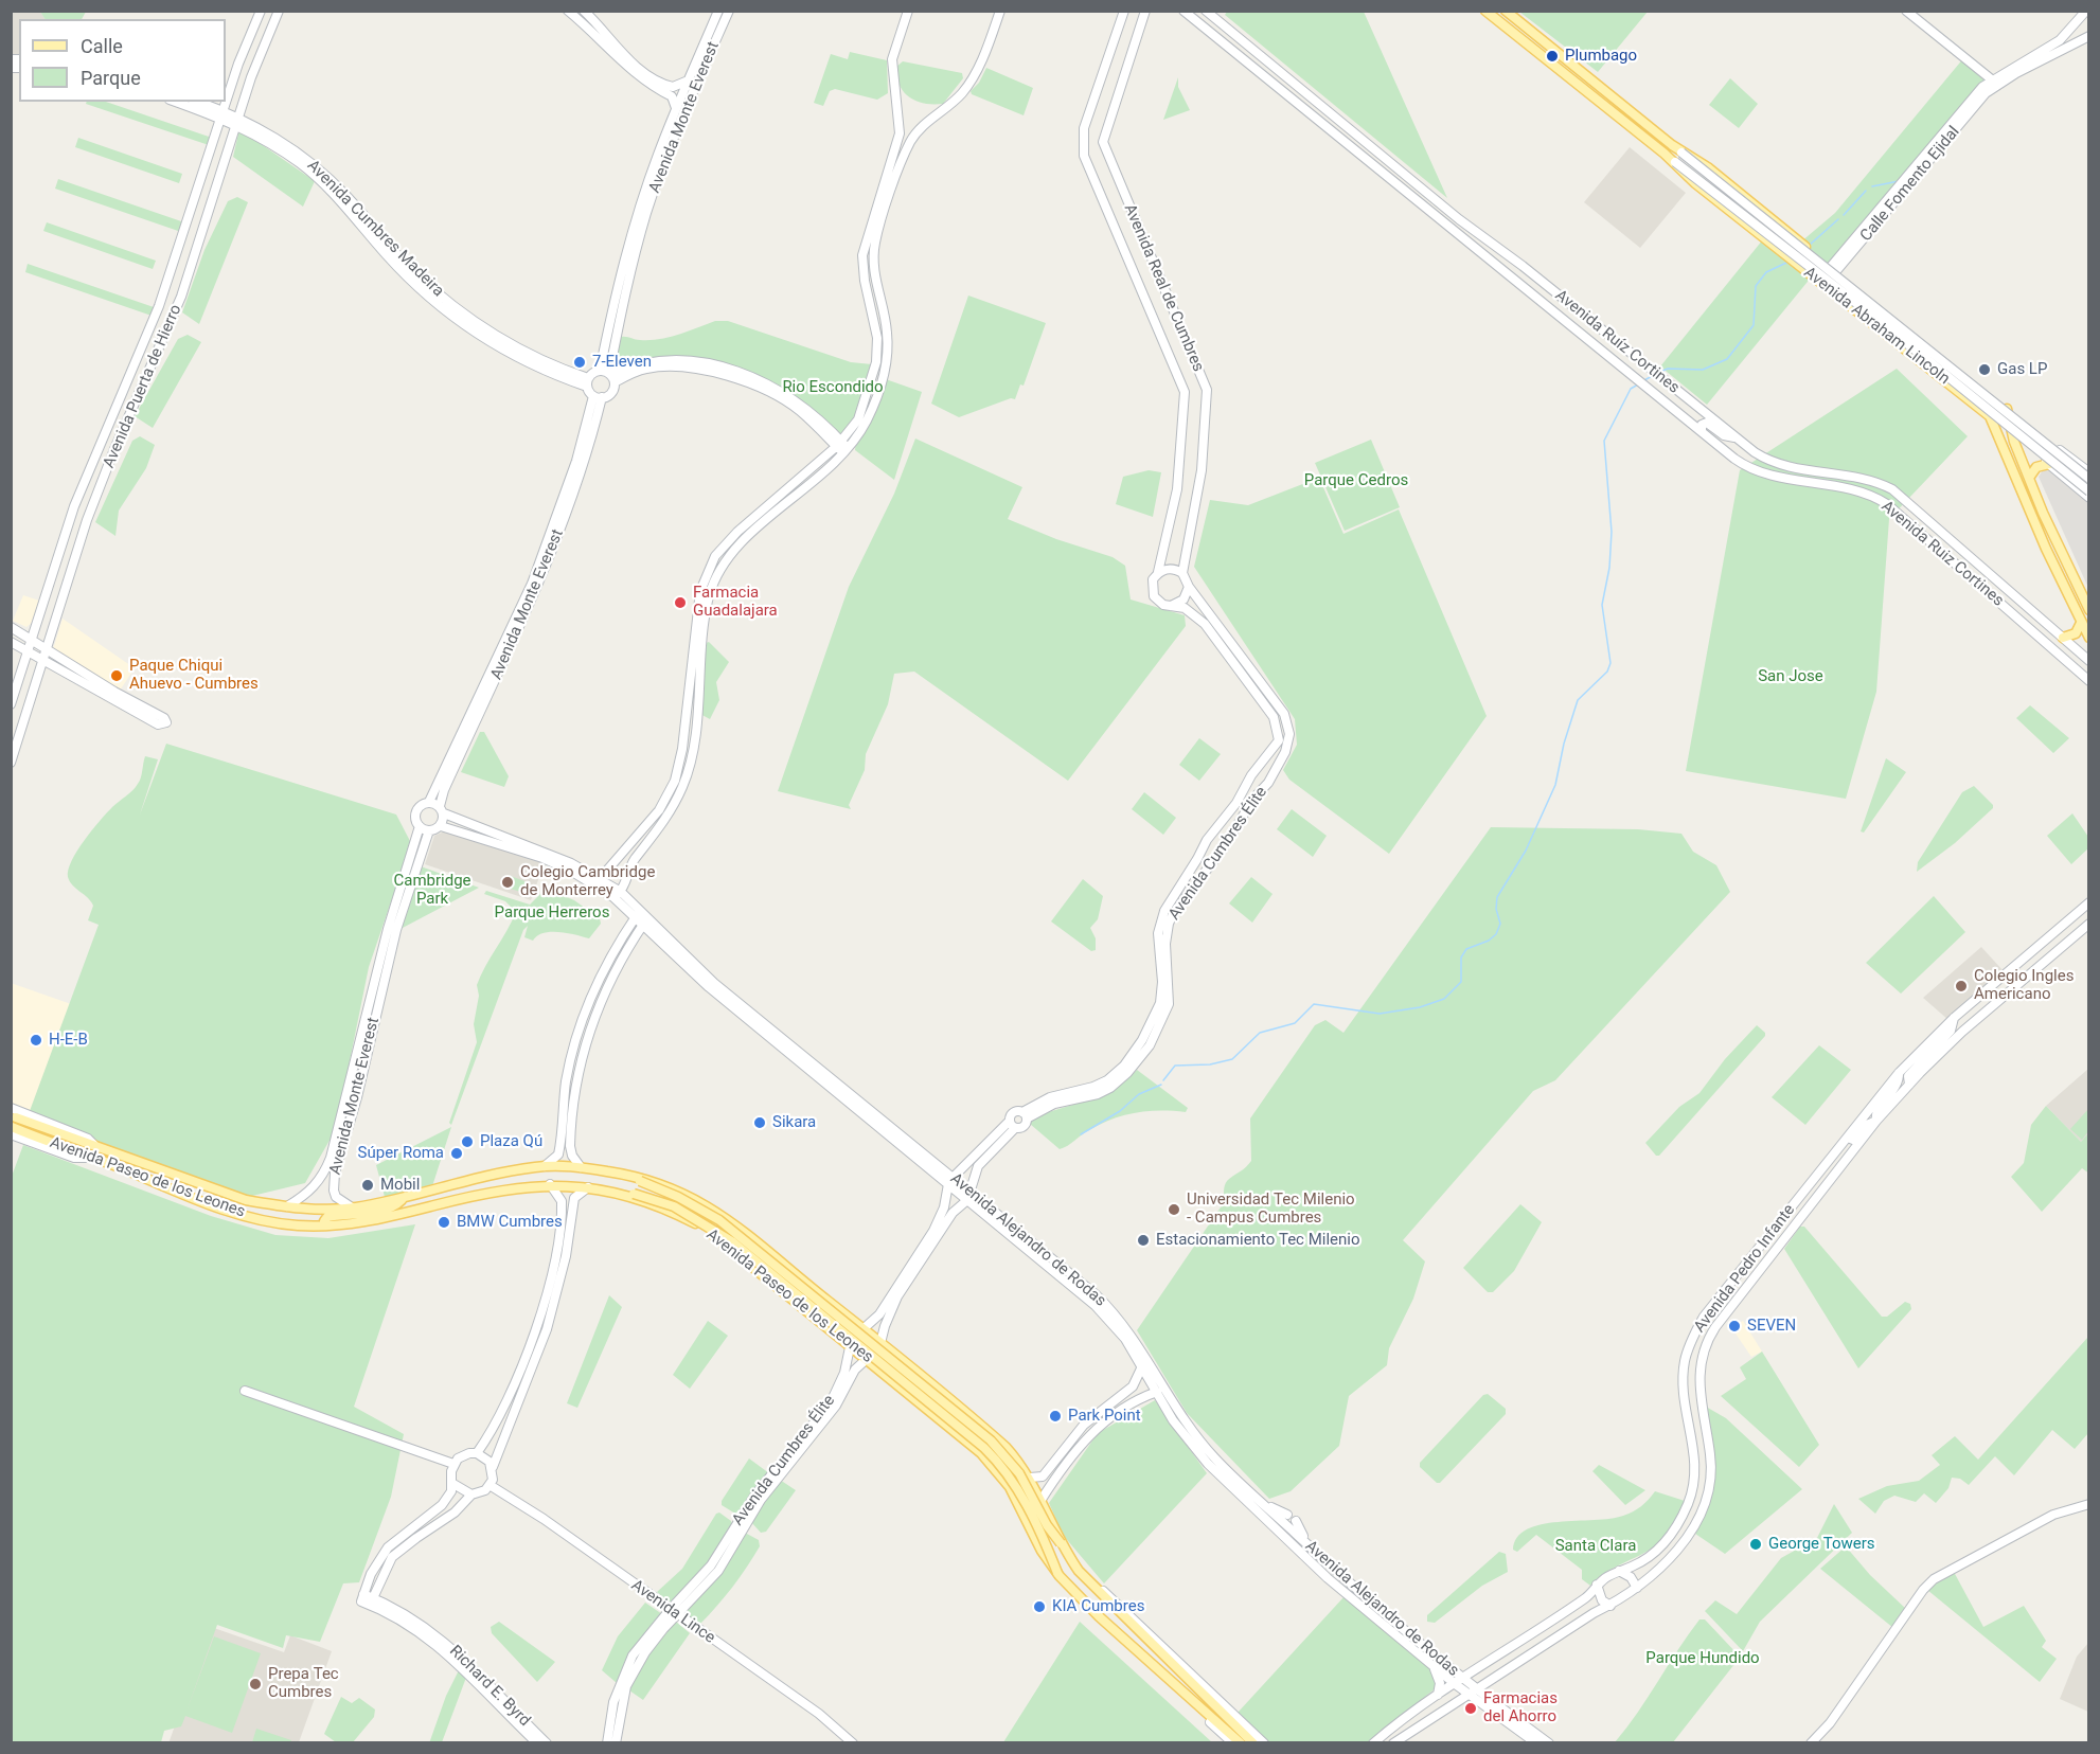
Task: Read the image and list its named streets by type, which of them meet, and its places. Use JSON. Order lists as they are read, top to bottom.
{
  "streets": {
    "main road": ["Avenida Abraham Lincoln", "Avenida Paseo de los Leones"],
    "street": [
      "Avenida Monte Everest",
      "Calle Fomento Ejidal",
      "Avenida Cumbres Madeira",
      "Avenida Real de Cumbres",
      "Avenida Ruíz Cortines",
      "Avenida Puerta de Hierro",
      "Avenida Ruiz Cortines",
      "Avenida Cumbres Élite",
      "Avenida Alejandro de Rodas",
      "Avenida Pedro Infante",
      "Avenida Lince",
      "Richard E. Byrd"
    ]
  },
  "crossings": [
    ["Avenida Monte Everest", "Avenida Paseo de los Leones"],
    ["Avenida Monte Everest", "Avenida Alejandro de Rodas"],
    ["Calle Fomento Ejidal", "Avenida Abraham Lincoln"],
    ["Avenida Cumbres Madeira", "Avenida Puerta de Hierro"],
    ["Avenida Ruíz Cortines", "Avenida Ruiz Cortines"],
    ["Avenida Cumbres Élite", "Avenida Paseo de los Leones"],
    ["Avenida Cumbres Élite", "Avenida Alejandro de Rodas"],
    ["Avenida Cumbres Élite", "Avenida Lince"],
    ["Avenida Alejandro de Rodas", "Avenida Pedro Infante"],
    ["Avenida Lince", "Richard E. Byrd"]
  ],
  "parks": [
    "Rio Escondido",
    "Parque Cedros",
    "San Jose",
    "Cambridge Park",
    "Parque Herreros",
    "Santa Clara",
    "Parque Hundido"
  ],
  "places": [
    "Plumbago",
    "7-Eleven",
    "Gas LP",
    "Farmacia Guadalajara",
    "Paque Chiqui Ahuevo - Cumbres",
    "Colegio Cambridge de Monterrey",
    "Colegio Ingles Americano",
    "H-E-B",
    "Sikara",
    "Plaza Qú",
    "Súper Roma",
    "Mobil",
    "Universidad Tec Milenio - Campus Cumbres",
    "BMW Cumbres",
    "Estacionamiento Tec Milenio",
    "SEVEN",
    "Park Point",
    "George Towers",
    "KIA Cumbres",
    "Prepa Tec Cumbres",
    "Farmacias del Ahorro"
  ],
  "legend": ["Calle", "Parque"]
}
